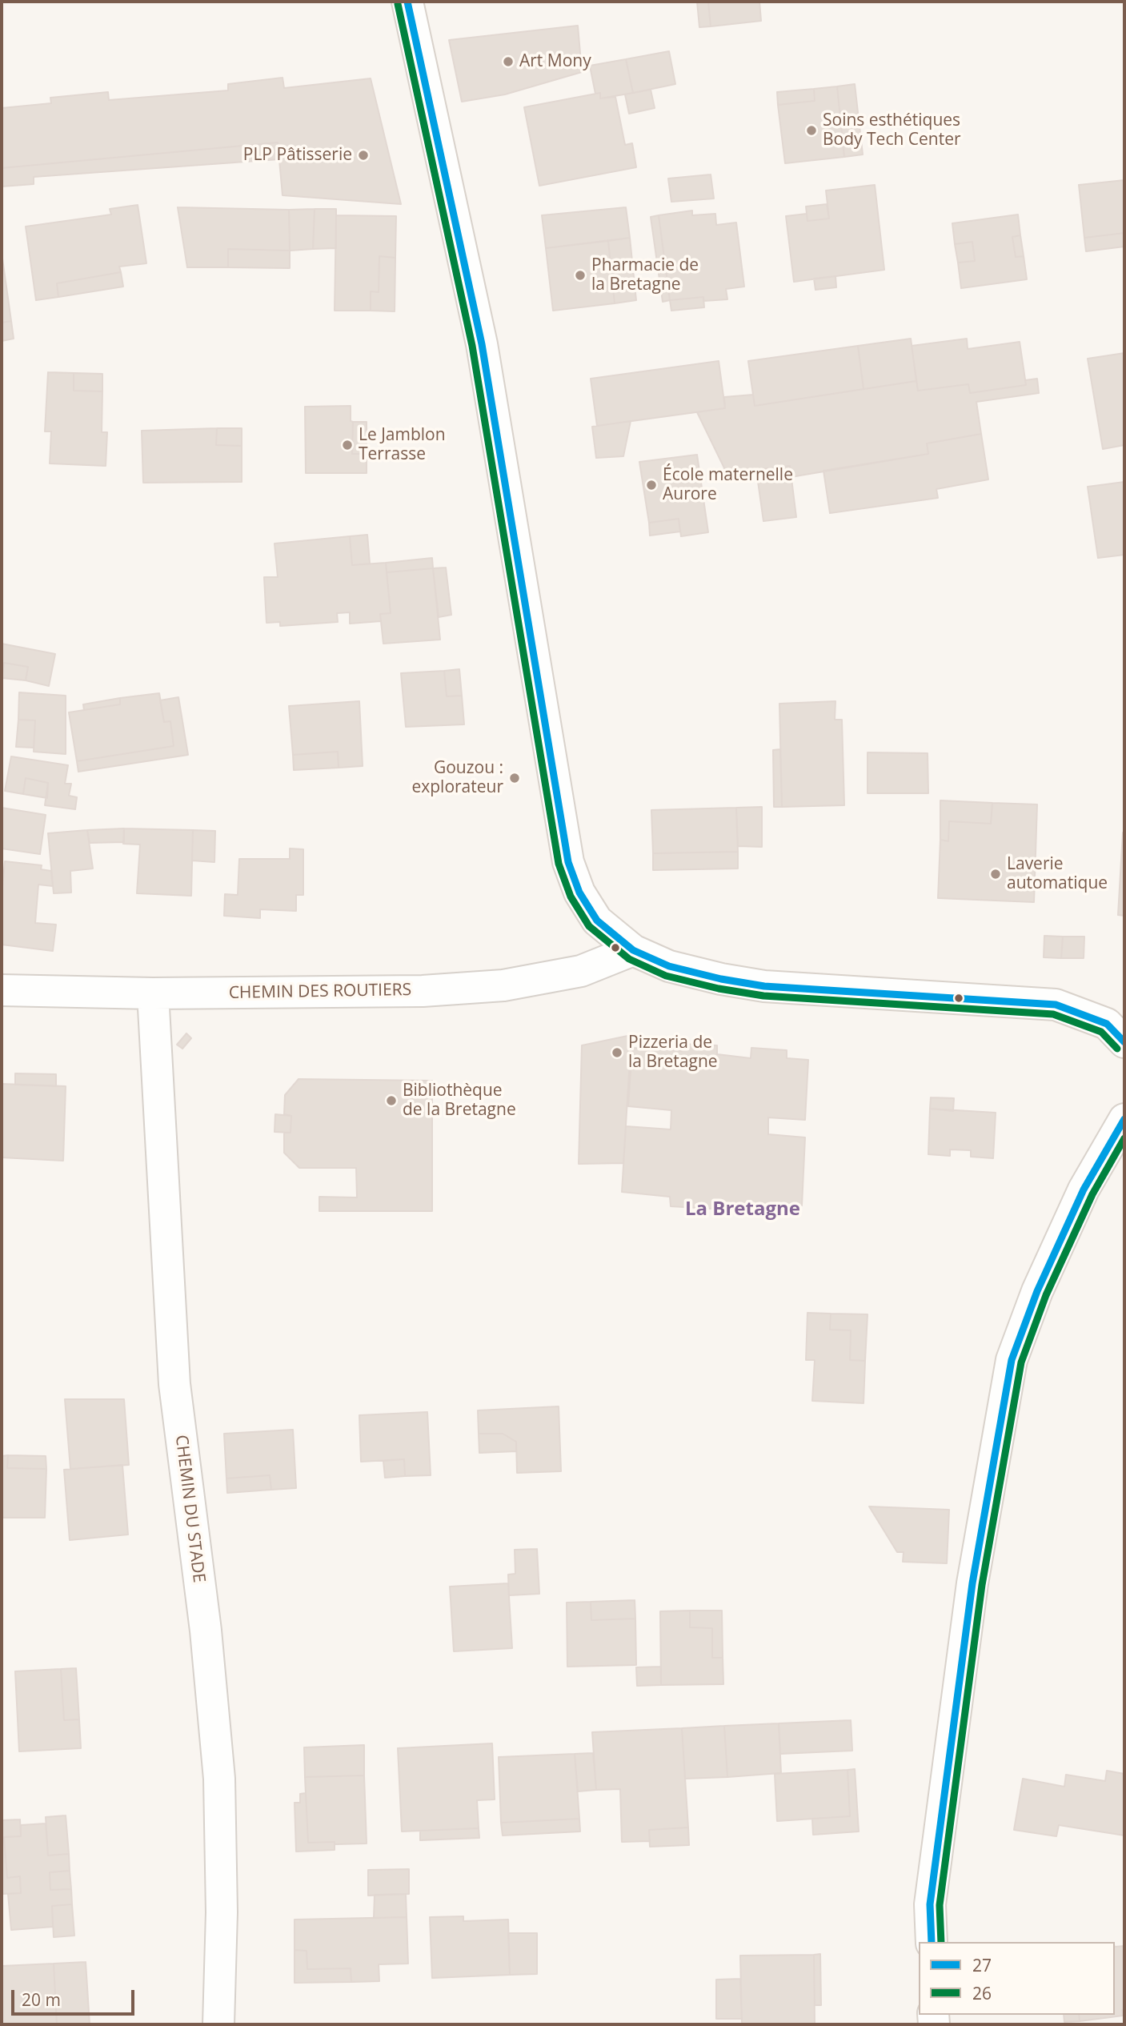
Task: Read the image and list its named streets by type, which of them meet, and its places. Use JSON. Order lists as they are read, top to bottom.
{
  "streets": {
    "main road": ["CHEMIN DES ROUTIERS", "CHEMIN DU STADE"]
  },
  "crossings": [
    ["CHEMIN DES ROUTIERS", "CHEMIN DU STADE"]
  ],
  "districts": ["La Bretagne"],
  "places": [
    "Art Mony",
    "Soins esthétiques Body Tech Center",
    "PLP Pâtisserie",
    "Pharmacie de la Bretagne",
    "Le Jamblon Terrasse",
    "École maternelle Aurore",
    "Gouzou : explorateur",
    "Laverie automatique",
    "Pizzeria de la Bretagne",
    "Bibliothèque de la Bretagne"
  ],
  "lines": ["transit line 27", "transit line 26"],
  "legend": ["27", "26"],
  "scale_bar": "20 m"
}
